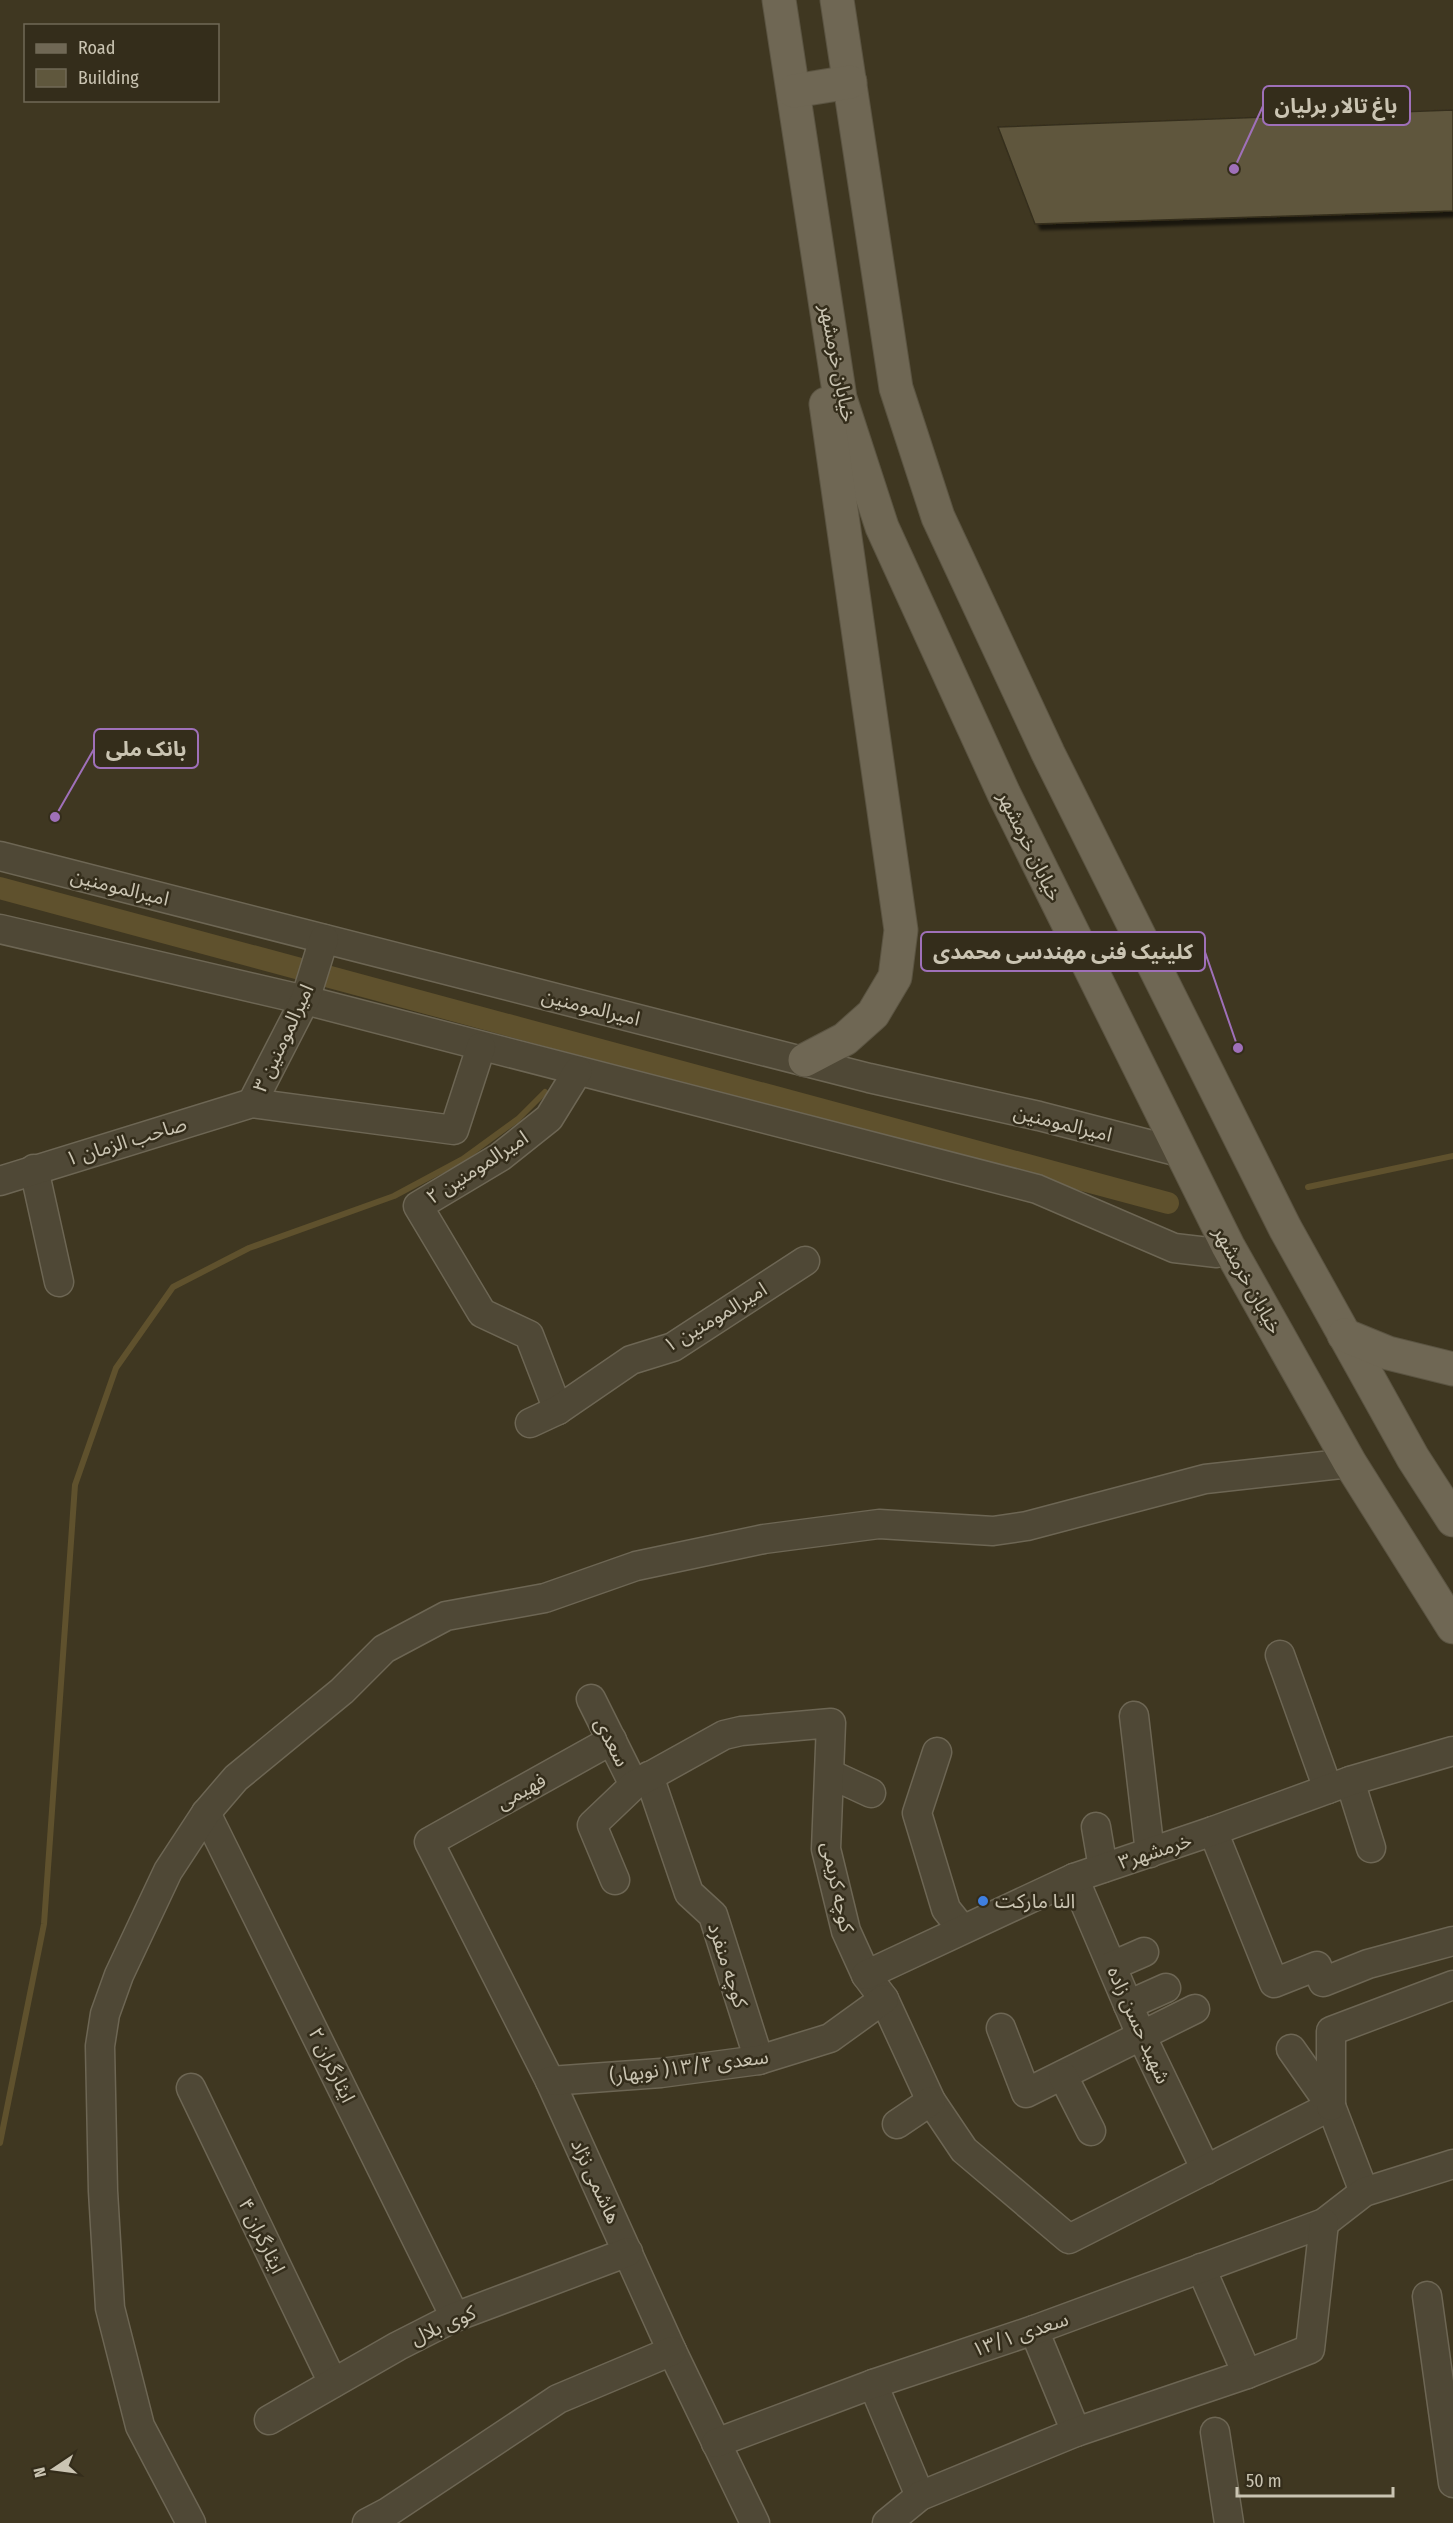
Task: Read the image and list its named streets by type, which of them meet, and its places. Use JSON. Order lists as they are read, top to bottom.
{
  "streets": {
    "main road": ["خیابان خرمشهر"],
    "street": [
      "امیرالمومنین",
      "امیرالمومنین ۳",
      "صاحب الزمان ۱",
      "امیرالمومنین ۲",
      "امیرالمومنین ۱",
      "سعدی",
      "فهیمی",
      "خرمشهر۳",
      "کوچه کریمی",
      "کوچه منفرد",
      "شهید حسن زاده",
      "ایثارگران ۲",
      "سعدی ۱۳/۴( نوبهار)",
      "هاشمی نژاد",
      "ایثارگران ۴",
      "کوی بلال",
      "سعدی ۱۳/۱"
    ]
  },
  "crossings": [
    ["خیابان خرمشهر", "امیرالمومنین"],
    ["امیرالمومنین", "امیرالمومنین ۳"],
    ["امیرالمومنین ۳", "صاحب الزمان ۱"],
    ["امیرالمومنین ۲", "امیرالمومنین ۱"],
    ["سعدی", "فهیمی"],
    ["سعدی", "کوچه کریمی"],
    ["سعدی", "کوچه منفرد"],
    ["فهیمی", "هاشمی نژاد"],
    ["خرمشهر۳", "کوچه کریمی"],
    ["خرمشهر۳", "شهید حسن زاده"],
    ["کوچه کریمی", "کوچه منفرد"],
    ["کوچه کریمی", "شهید حسن زاده"],
    ["کوچه کریمی", "سعدی ۱۳/۴( نوبهار)"],
    ["کوچه منفرد", "سعدی ۱۳/۴( نوبهار)"],
    ["ایثارگران ۲", "کوی بلال"],
    ["سعدی ۱۳/۴( نوبهار)", "هاشمی نژاد"],
    ["هاشمی نژاد", "کوی بلال"],
    ["هاشمی نژاد", "سعدی ۱۳/۱"],
    ["ایثارگران ۴", "کوی بلال"]
  ],
  "places": [
    "باغ تالار برلیان",
    "بانک ملی",
    "کلینیک فنی مهندسی محمدی",
    "النا مارکت"
  ],
  "legend": ["Road", "Building"],
  "scale_bar": "50 m",
  "north": "left"
}
